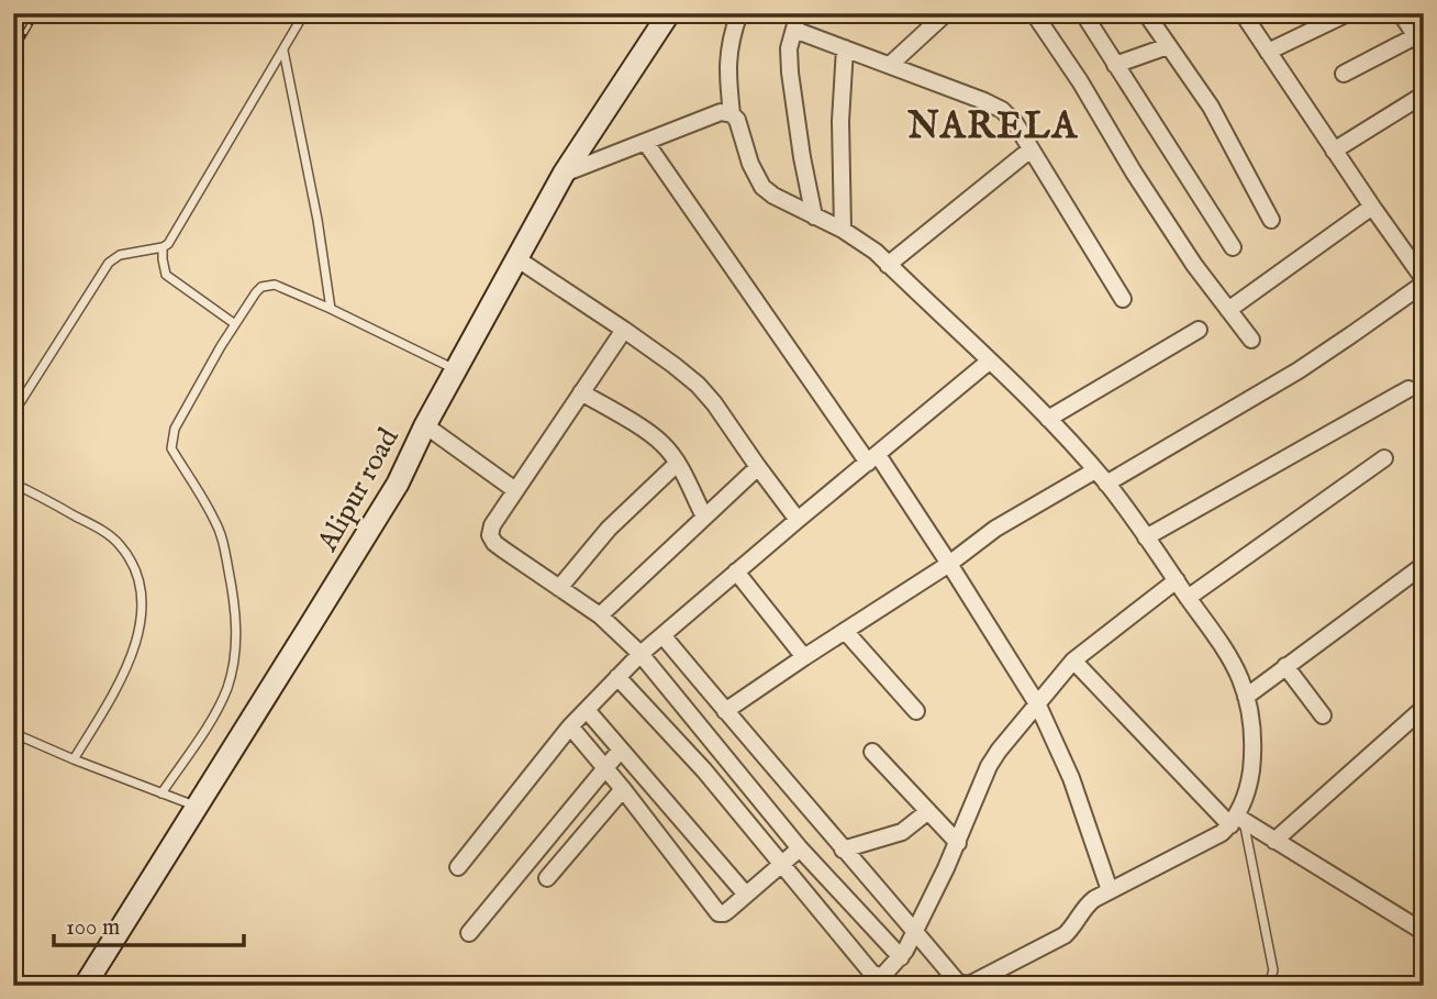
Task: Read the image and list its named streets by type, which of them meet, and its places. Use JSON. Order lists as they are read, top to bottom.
{
  "streets": {
    "street": ["Alipur road"]
  },
  "districts": ["NARELA"],
  "scale_bar": "100 m"
}
